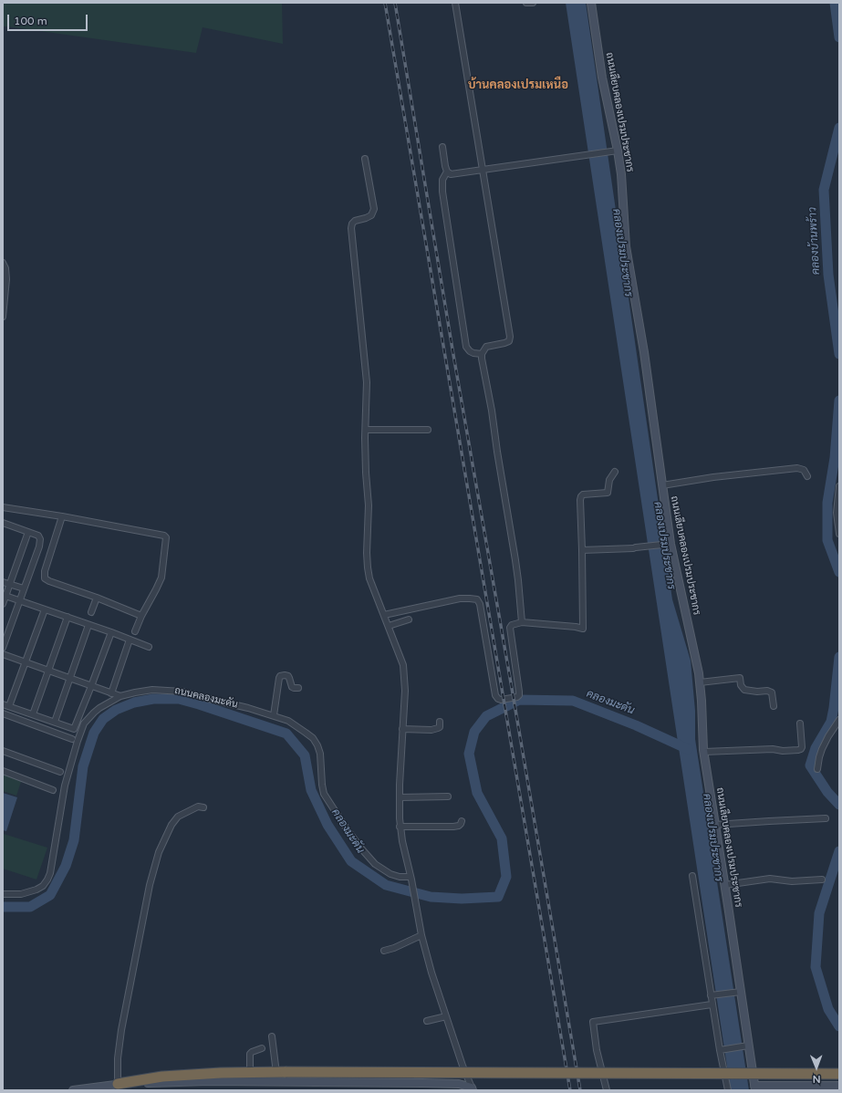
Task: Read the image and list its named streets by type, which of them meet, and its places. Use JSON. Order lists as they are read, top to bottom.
{
  "streets": {
    "street": ["ถนนเลียบคลองเปรมประชากร", "ถนนคลองมะดัน"]
  },
  "districts": ["บ้านคลองเปรมเหนือ"],
  "water": ["คลองบ้านพร้าว", "คลองเปรมประชากร", "คลองมะดัน"],
  "scale_bar": "100 m",
  "north": "bottom"
}
